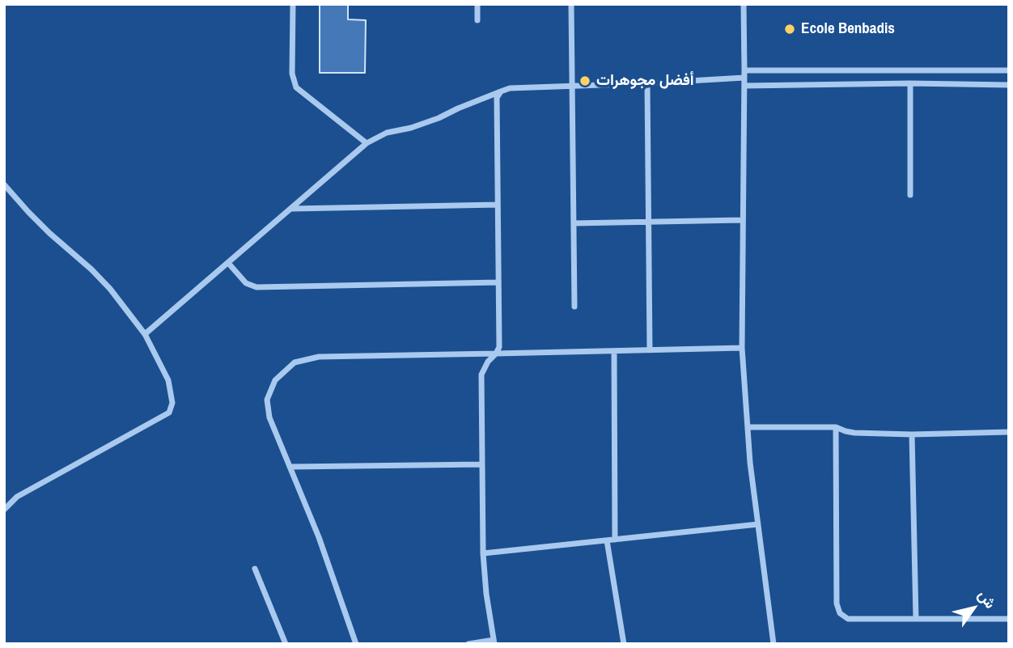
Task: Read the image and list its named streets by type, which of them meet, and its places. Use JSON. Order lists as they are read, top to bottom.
{
  "places": ["Ecole Benbadis", "أفضل مجوهرات"],
  "north": "top right"
}
